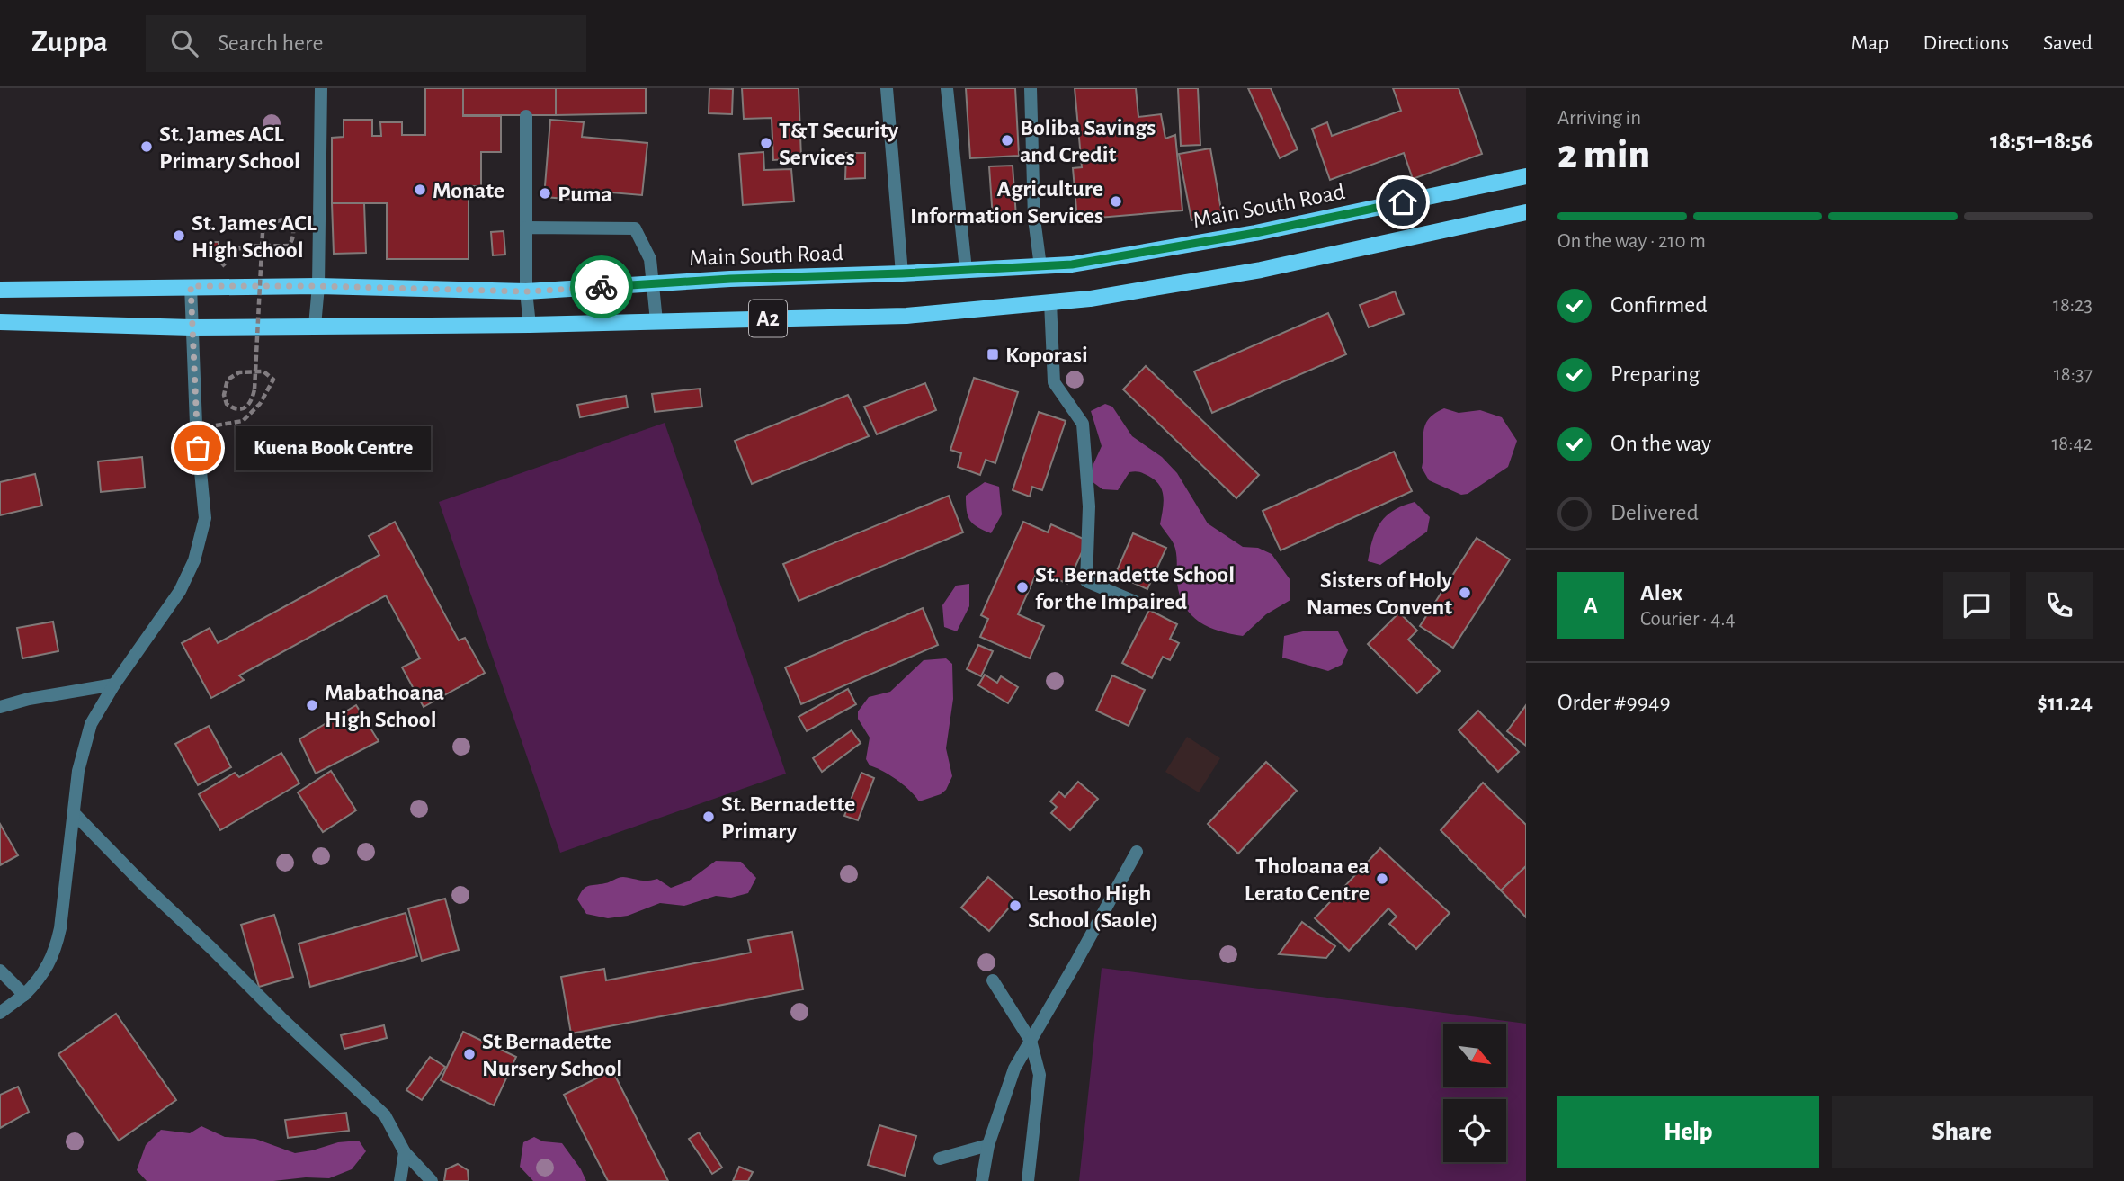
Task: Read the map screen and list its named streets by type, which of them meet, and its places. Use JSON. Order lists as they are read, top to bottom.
{
  "streets": {
    "main road": ["Main South Road", "A2"]
  },
  "places": {
    "other": [
      "Boliba Savings and Credit",
      "T&T Security Services",
      "St. James ACL Primary School",
      "Monate",
      "Puma",
      "Agriculture Information Services",
      "St. James ACL High School",
      "Kuena Book Centre",
      "St. Bernadette School for the Impaired",
      "Sisters of Holy Names Convent",
      "Mabathoana High School",
      "St. Bernadette Primary",
      "Tholoana ea Lerato Centre",
      "Lesotho High School (Saole)",
      "St Bernadette Nursery School"
    ],
    "transit": ["Koporasi"]
  },
  "north": "bottom right",
  "page": {
    "header": "Zuppa",
    "search": "Search here",
    "nav": ["Map", "Directions", "Saved"],
    "heading": ["2 min", "Arriving in", "18:51–18:56"],
    "panel": [
      "Alex",
      "Courier · 4.4",
      "Order #9949",
      "$11.24"
    ],
    "bar": "On the way · 210 m",
    "list": [
      ["Confirmed", "18:23"],
      ["Preparing", "18:37"],
      ["On the way", "18:42"],
      "Delivered"
    ],
    "bubble": "Kuena Book Centre",
    "round": "A",
    "buttons": ["Help", "Share"]
  }
}
